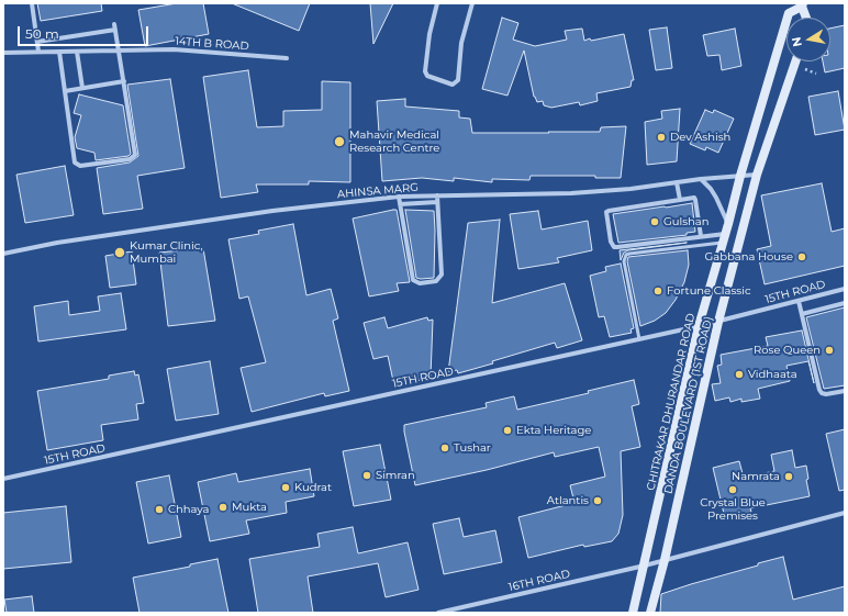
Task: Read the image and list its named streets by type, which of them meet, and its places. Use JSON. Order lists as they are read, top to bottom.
{
  "streets": {
    "main road": ["CHITRAKAR DHURANDAR ROAD", "DANDA BOULEVARD (1ST ROAD)"],
    "street": [
      "14TH B ROAD",
      "AHINSA MARG",
      "15TH ROAD",
      "16TH ROAD"
    ]
  },
  "crossings": [
    ["AHINSA MARG", "CHITRAKAR DHURANDAR ROAD"],
    ["AHINSA MARG", "DANDA BOULEVARD (1ST ROAD)"],
    ["15TH ROAD", "CHITRAKAR DHURANDAR ROAD"],
    ["15TH ROAD", "DANDA BOULEVARD (1ST ROAD)"],
    ["CHITRAKAR DHURANDAR ROAD", "16TH ROAD"],
    ["DANDA BOULEVARD (1ST ROAD)", "16TH ROAD"]
  ],
  "places": [
    "Dev Ashish",
    "Mahavir Medical Research Centre",
    "Gulshan",
    "Kumar Clinic, Mumbai",
    "Gabbana House",
    "Fortune Classic",
    "Rose Queen",
    "Vidhaata",
    "Ekta Heritage",
    "Tushar",
    "Simran",
    "Namrata",
    "Kudrat",
    "Crystal Blue Premises",
    "Atlantis",
    "Mukta",
    "Chhaya"
  ],
  "scale_bar": "50 m",
  "north": "left"
}
